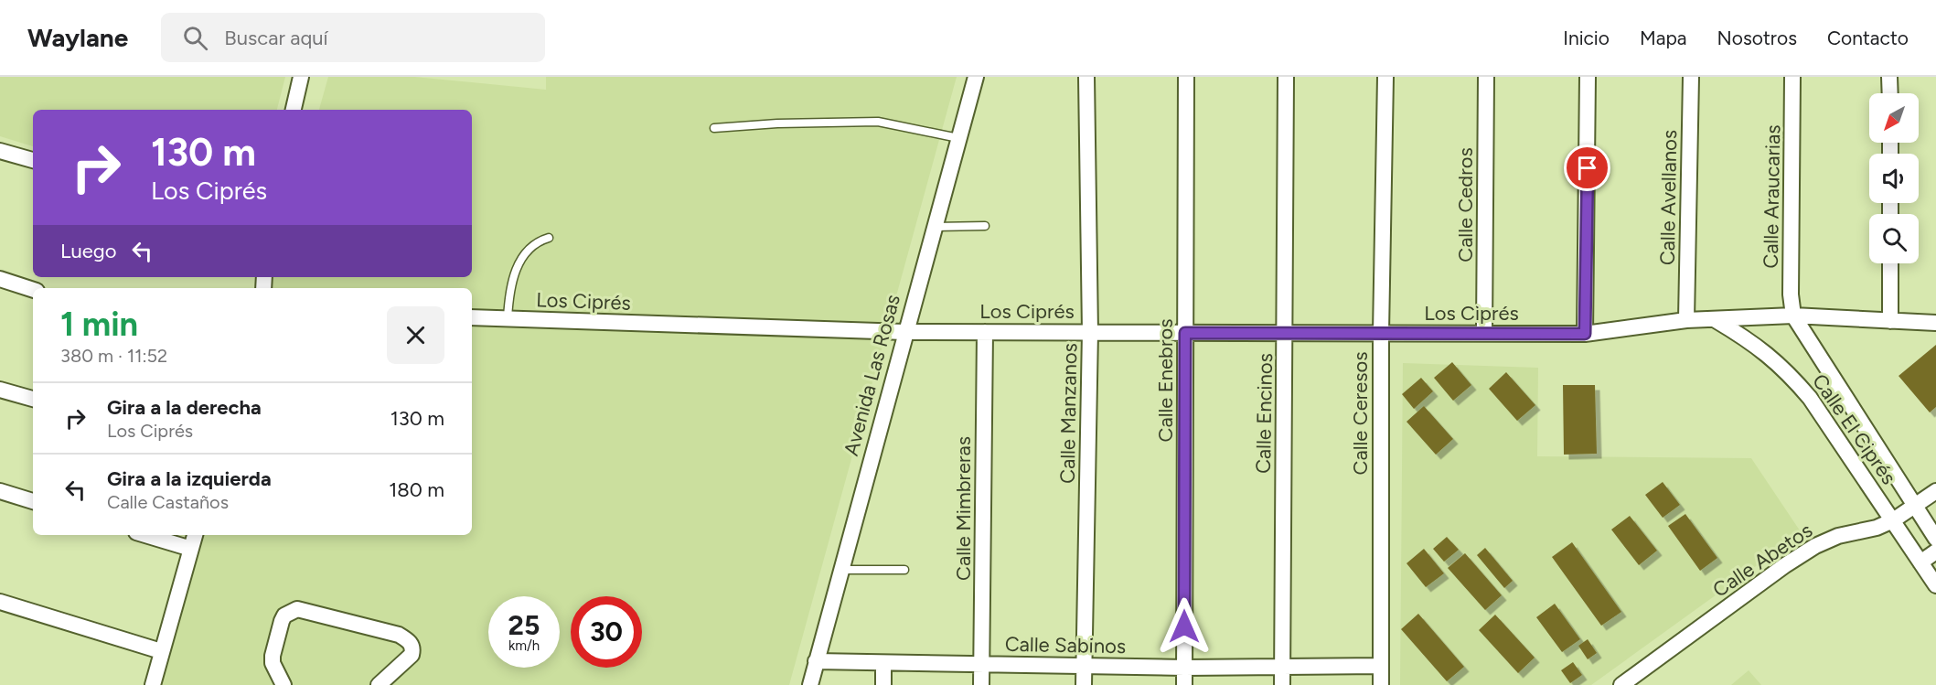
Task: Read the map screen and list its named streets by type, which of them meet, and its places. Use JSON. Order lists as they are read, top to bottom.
{
  "streets": {
    "street": [
      "Calle Araucarias",
      "Calle Avellanos",
      "Calle Cedros",
      "Los Ciprés",
      "Avenida Las Rosas",
      "Calle Enebros",
      "Calle Manzanos",
      "Calle Encinos",
      "Calle Ceresos",
      "Calle El Ciprés",
      "Calle Mimbreras",
      "Calle Abetos",
      "Calle Sabinos"
    ]
  },
  "crossings": [
    ["Calle Araucarias", "Los Ciprés"],
    ["Calle Araucarias", "Calle El Ciprés"],
    ["Calle Avellanos", "Los Ciprés"],
    ["Calle Cedros", "Los Ciprés"],
    ["Los Ciprés", "Avenida Las Rosas"],
    ["Los Ciprés", "Calle Enebros"],
    ["Los Ciprés", "Calle Manzanos"],
    ["Los Ciprés", "Calle Encinos"],
    ["Los Ciprés", "Calle Ceresos"],
    ["Los Ciprés", "Calle El Ciprés"],
    ["Los Ciprés", "Calle Mimbreras"],
    ["Avenida Las Rosas", "Calle Sabinos"],
    ["Calle Enebros", "Calle Sabinos"],
    ["Calle Manzanos", "Calle Sabinos"],
    ["Calle Encinos", "Calle Sabinos"],
    ["Calle Ceresos", "Calle Sabinos"],
    ["Calle El Ciprés", "Calle Abetos"],
    ["Calle Mimbreras", "Calle Sabinos"]
  ],
  "north": "bottom left",
  "page": {
    "header": "Waylane",
    "search": "Buscar aquí",
    "nav": [
      "Inicio",
      "Mapa",
      "Nosotros",
      "Contacto"
    ],
    "turn": ["130 m", "Los Ciprés"],
    "then": "Luego",
    "heading": ["1 min", "380 m · 11:52"],
    "list": [
      {
        "name": "Gira a la derecha",
        "note": "Los Ciprés",
        "value": "130 m"
      },
      {
        "name": "Gira a la izquierda",
        "note": "Calle Castaños",
        "value": "180 m"
      }
    ],
    "speed": "25 km/h",
    "limit": "30"
  }
}
